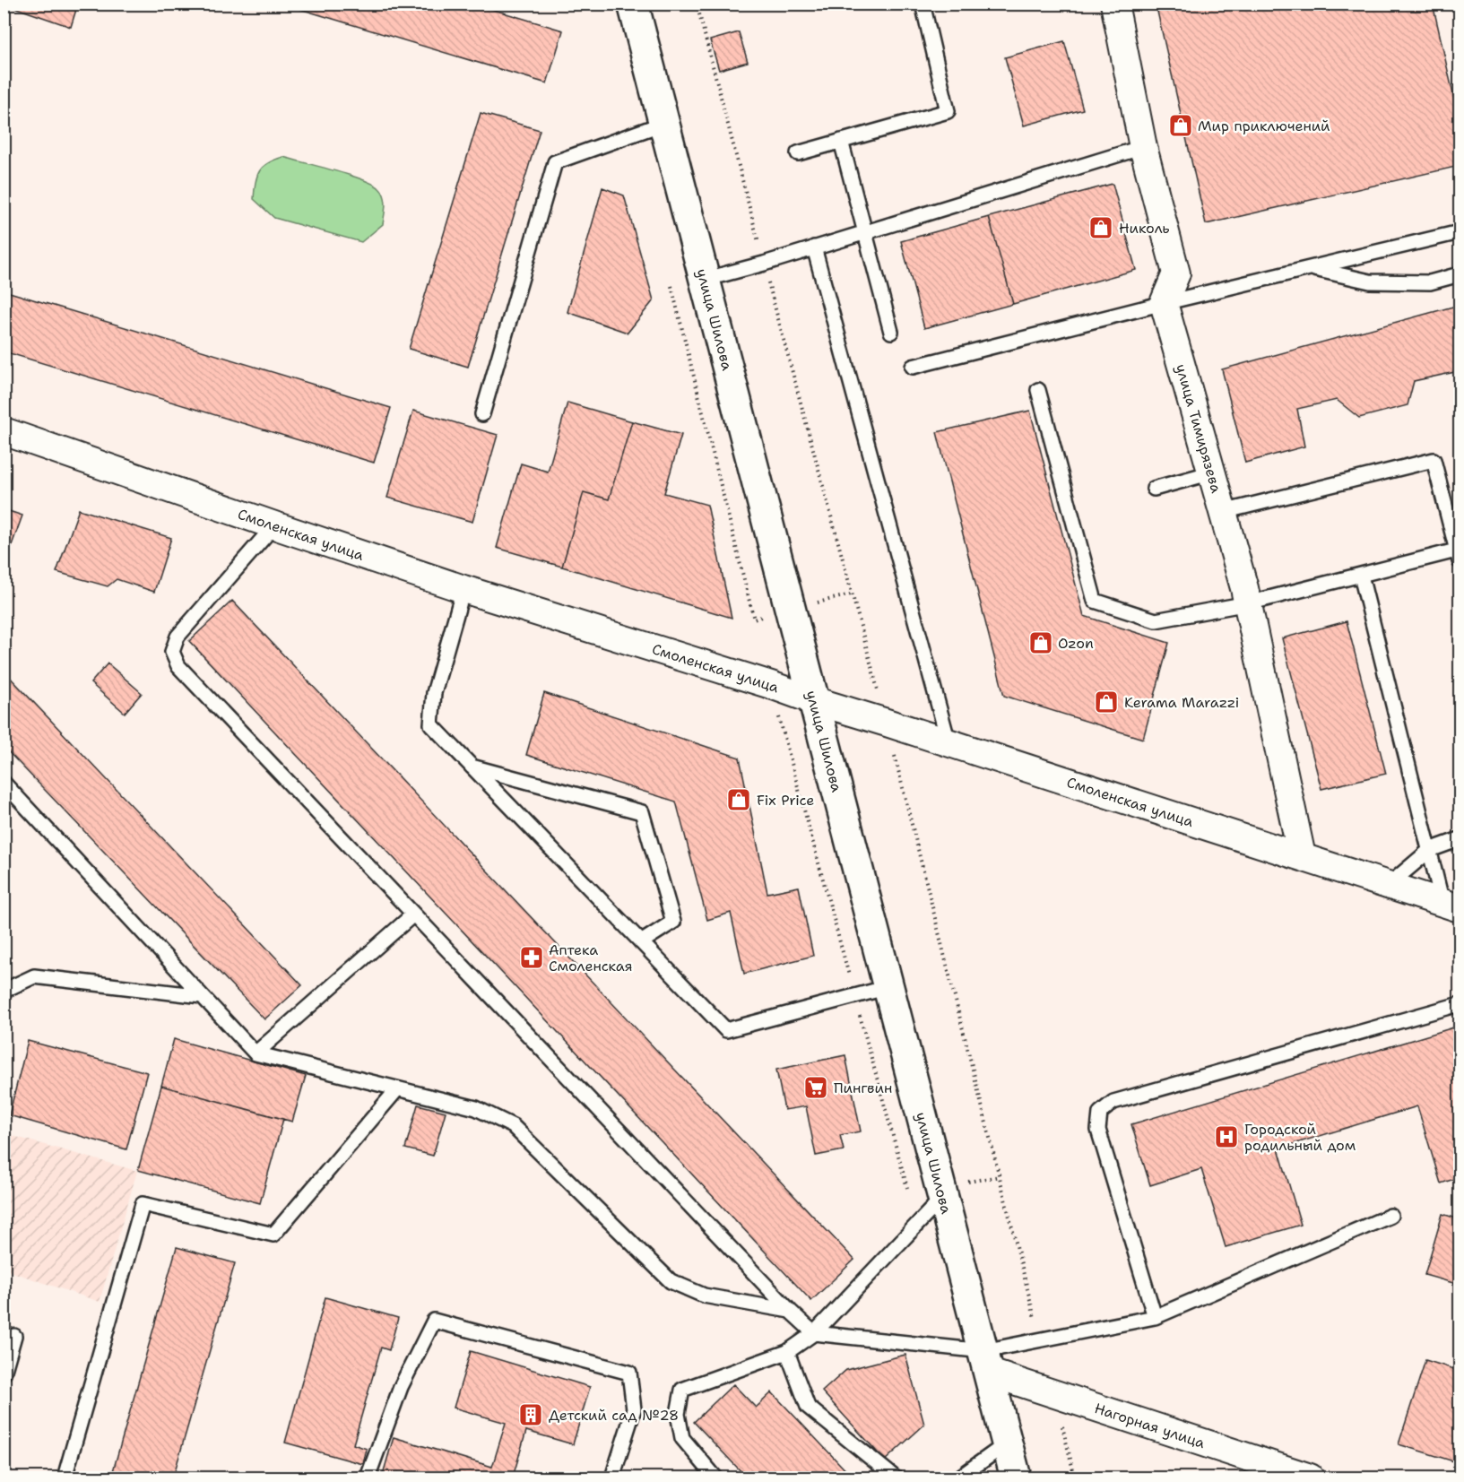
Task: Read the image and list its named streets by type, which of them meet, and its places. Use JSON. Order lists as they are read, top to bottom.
{
  "streets": {
    "main road": ["улица Шилова"],
    "street": ["улица Тимирязева", "Смоленская улица", "Нагорная улица"]
  },
  "crossings": [
    ["улица Шилова", "Смоленская улица"],
    ["улица Шилова", "Нагорная улица"],
    ["улица Тимирязева", "Смоленская улица"]
  ],
  "places": {
    "shop": [
      "Мир приключений",
      "Николь",
      "Ozon",
      "Kerama Marazzi",
      "Fix Price"
    ],
    "pharmacy": ["Аптека Смоленская"],
    "supermarket": ["Пингвин"],
    "hospital": ["Городской родильный дом"],
    "building": ["Детский сад №28"]
  }
}
